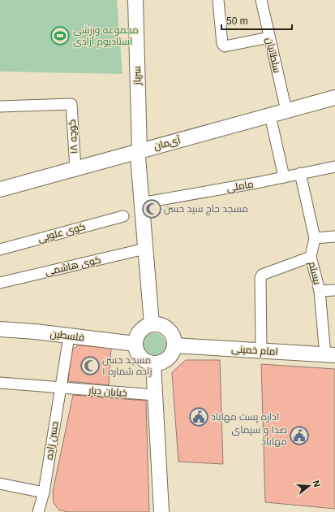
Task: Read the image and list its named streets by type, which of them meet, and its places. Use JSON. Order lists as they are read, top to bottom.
{
  "streets": {
    "main road": [
      "سرباز",
      "آی‌مان",
      "فلسطین",
      "امام خمینی"
    ],
    "street": [
      "سلطانیان",
      "کوچه ۱۸",
      "ماملی",
      "کوی علویی",
      "کوی هاشمی",
      "بیستم",
      "خیابان دیار",
      "حسن زاده"
    ]
  },
  "crossings": [
    ["سلطانیان", "آی‌مان"],
    ["سرباز", "آی‌مان"],
    ["کوچه ۱۸", "آی‌مان"],
    ["ماملی", "بیستم"],
    ["بیستم", "امام خمینی"],
    ["فلسطین", "امام خمینی"],
    ["فلسطین", "حسن زاده"],
    ["خیابان دیار", "حسن زاده"]
  ],
  "places": {
    "sports": ["مجموعه ورزشی استادیوم آزادی"],
    "mosque": ["مسجد حاج سید حسن", "مسجد حسن زاده شماره ۱"],
    "public building": ["اداره پست مهاباد", "صدا و سیمای مهاباد"]
  },
  "scale_bar": "50 m",
  "north": "right"
}
